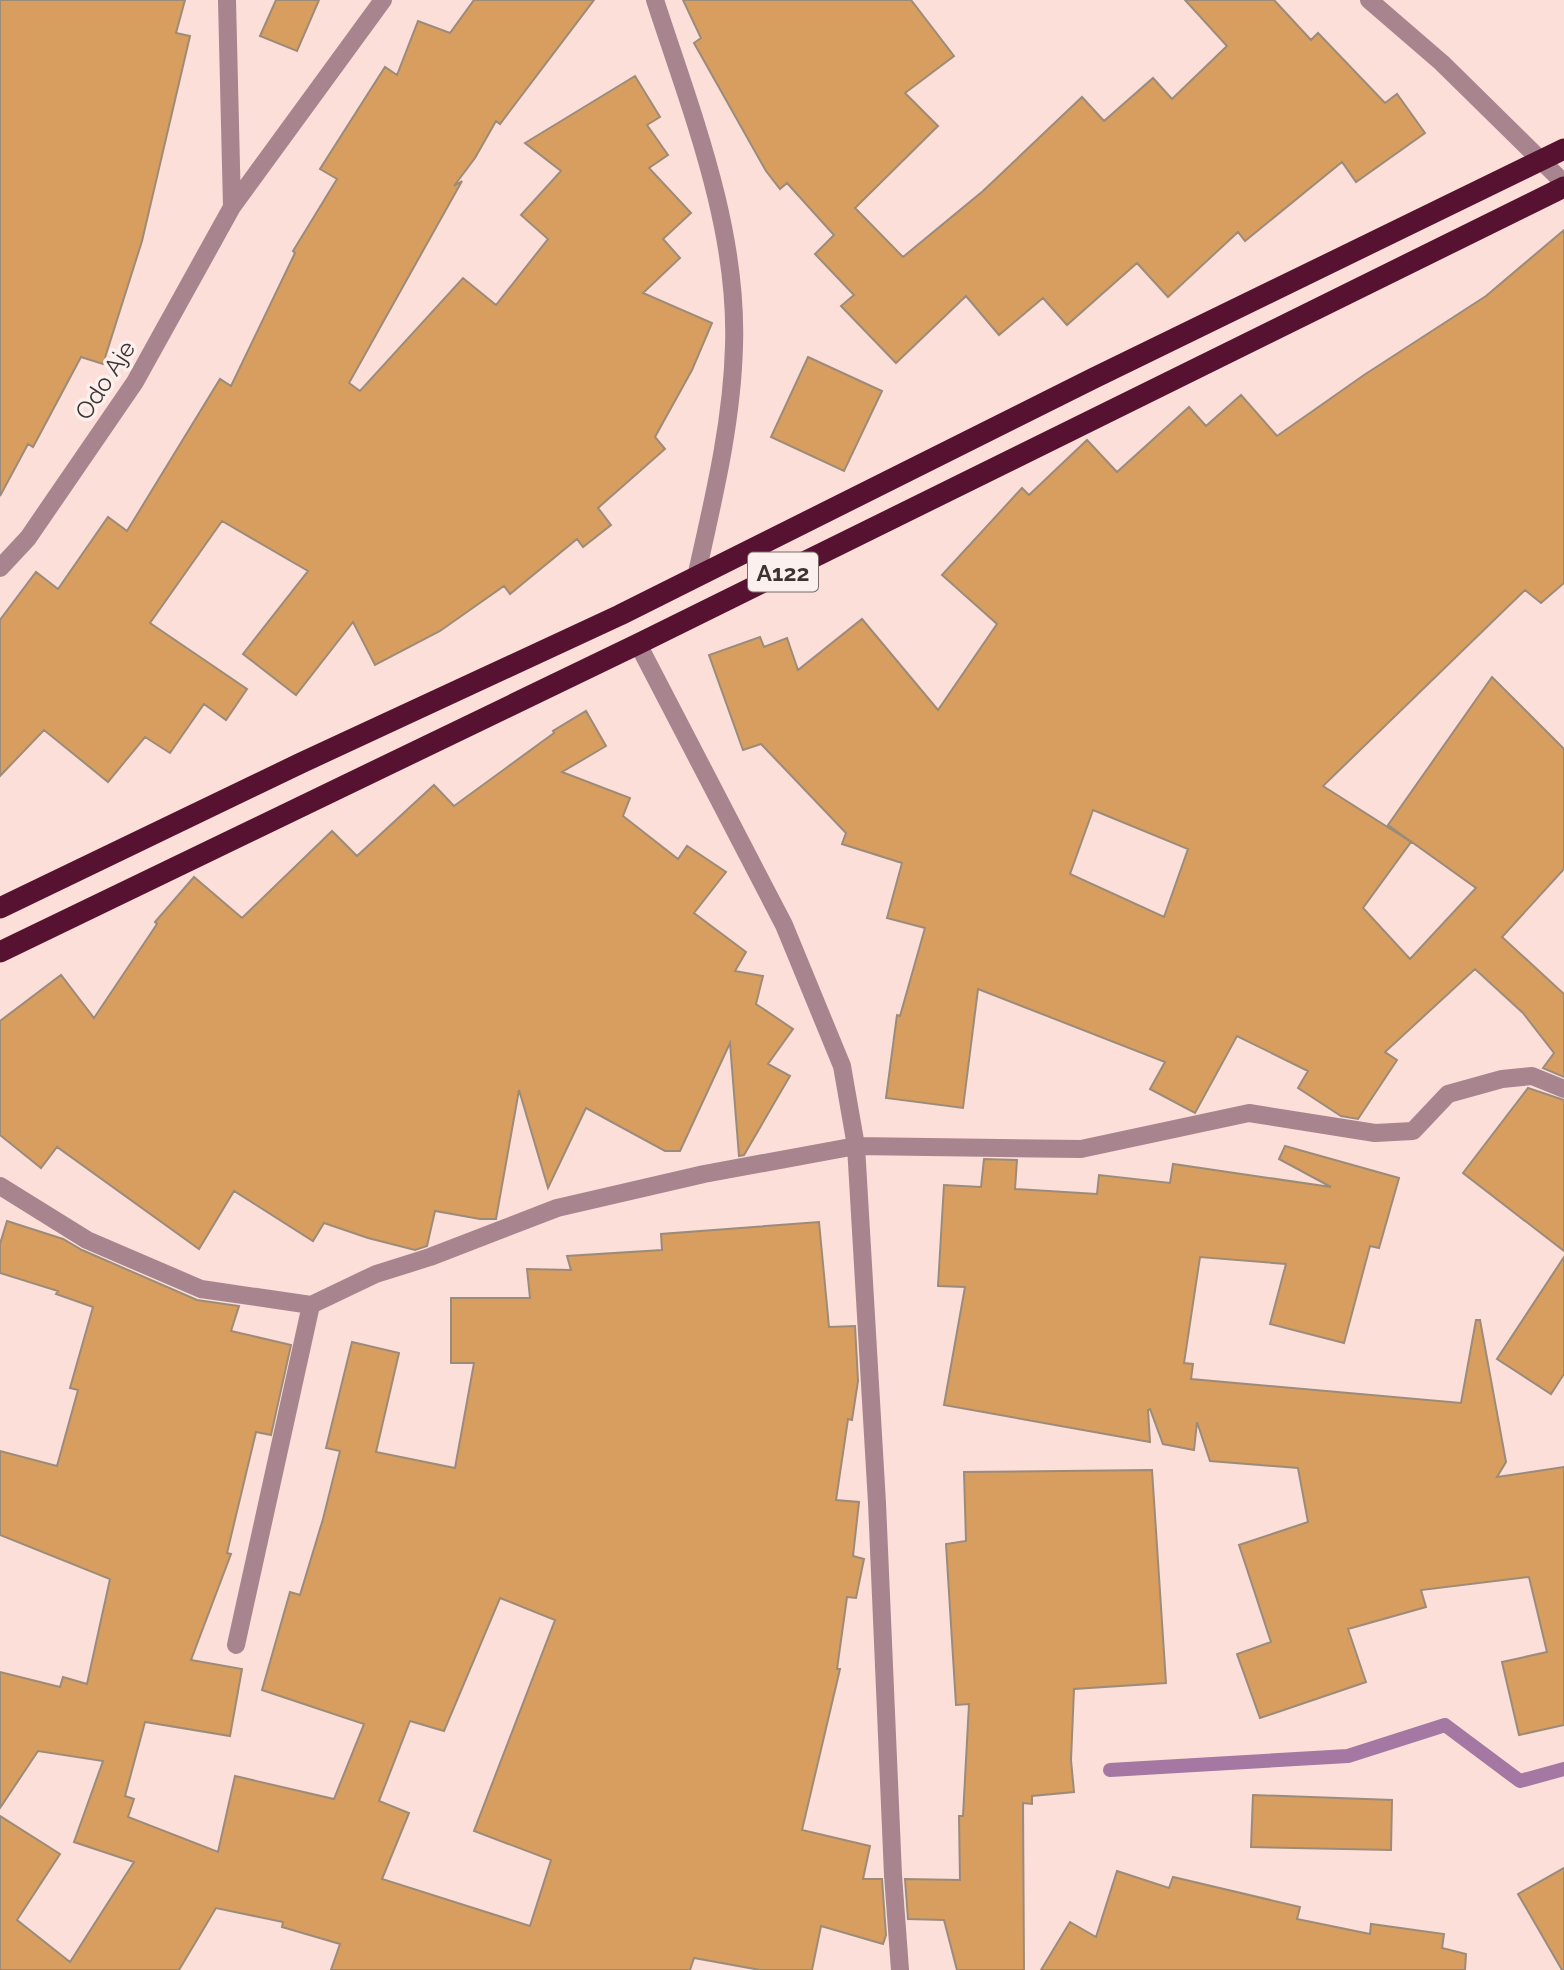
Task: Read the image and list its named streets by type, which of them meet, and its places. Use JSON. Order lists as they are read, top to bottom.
{
  "streets": {
    "highway": ["A122"],
    "street": ["Odo Aje"]
  }
}
